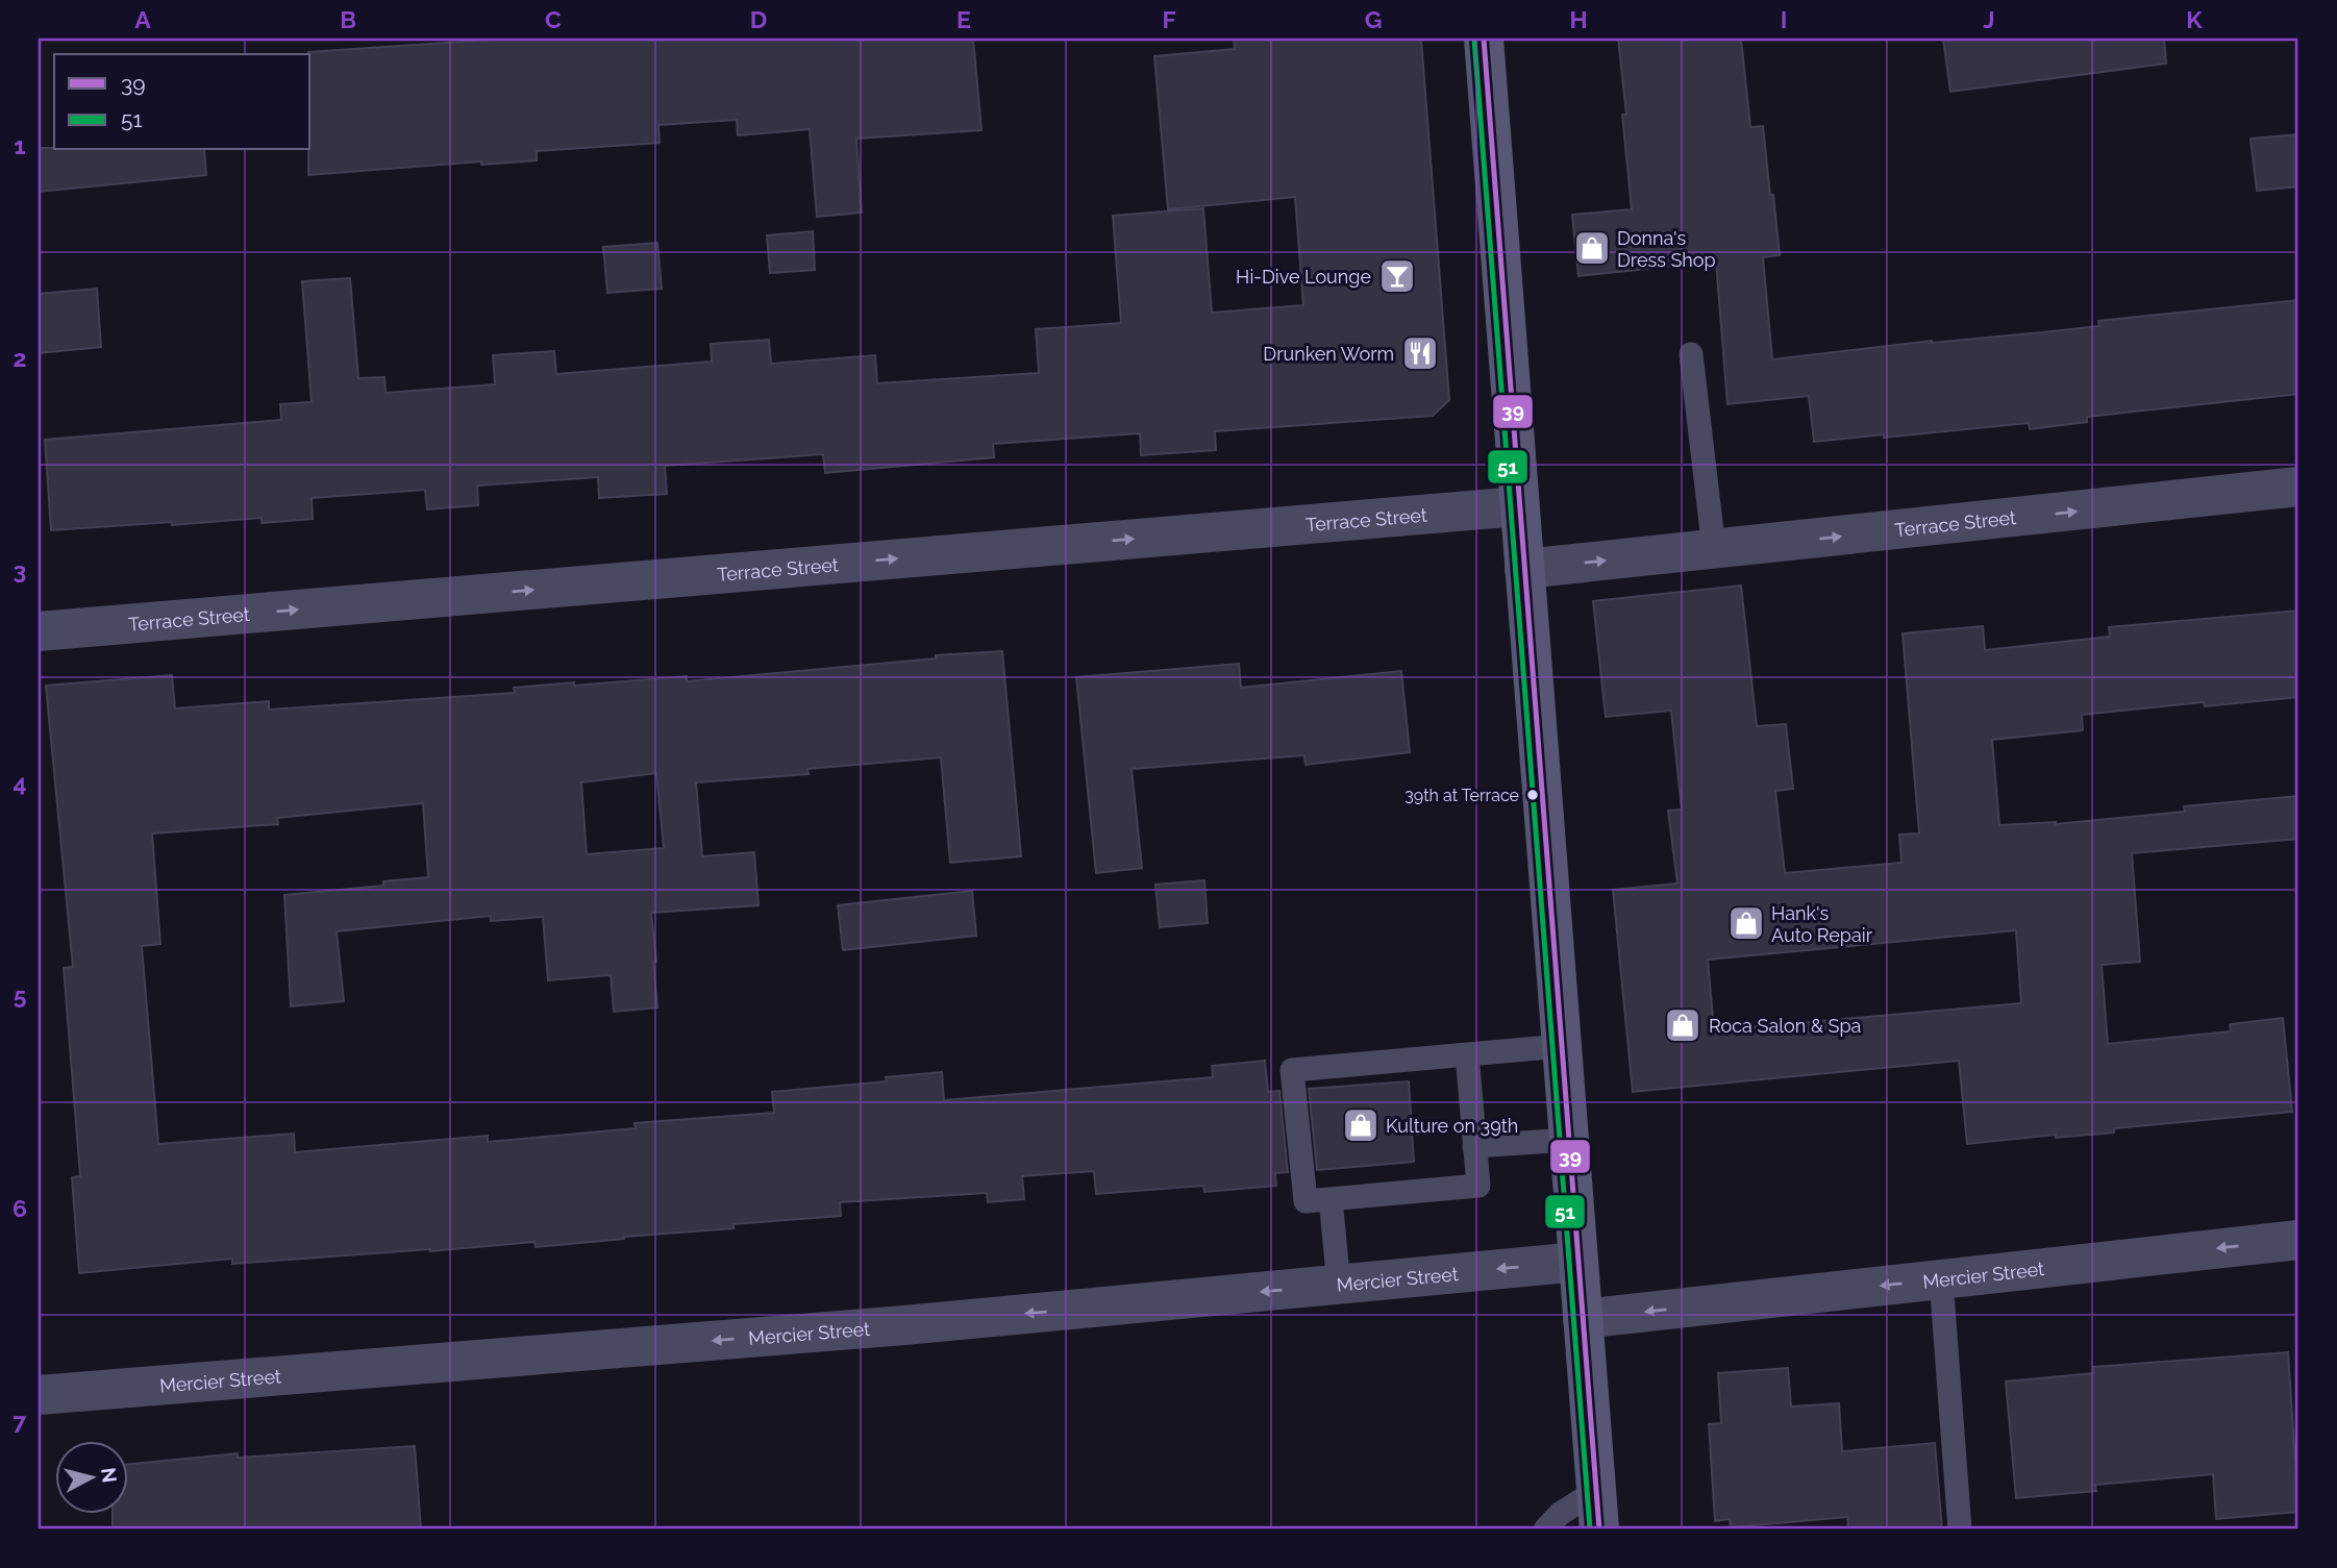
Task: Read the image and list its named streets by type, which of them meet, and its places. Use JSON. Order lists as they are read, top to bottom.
{
  "streets": {
    "street": ["Terrace Street", "Mercier Street"]
  },
  "one_way": ["Terrace Street", "Mercier Street"],
  "places": {
    "shop": [
      "Donna's Dress Shop",
      "Hank's Auto Repair",
      "Roca Salon & Spa",
      "Kulture on 39th"
    ],
    "bar": ["Hi-Dive Lounge"],
    "restaurant": ["Drunken Worm"],
    "other": ["39th at Terrace"]
  },
  "lines": ["transit line 39", "transit line 51"],
  "legend": ["39", "51"],
  "north": "right",
  "grid": {
    "columns": [
      "A",
      "B",
      "C",
      "D",
      "E",
      "F",
      "G",
      "H",
      "I",
      "J",
      "K"
    ],
    "rows": [
      "1",
      "2",
      "3",
      "4",
      "5",
      "6",
      "7"
    ]
  }
}
